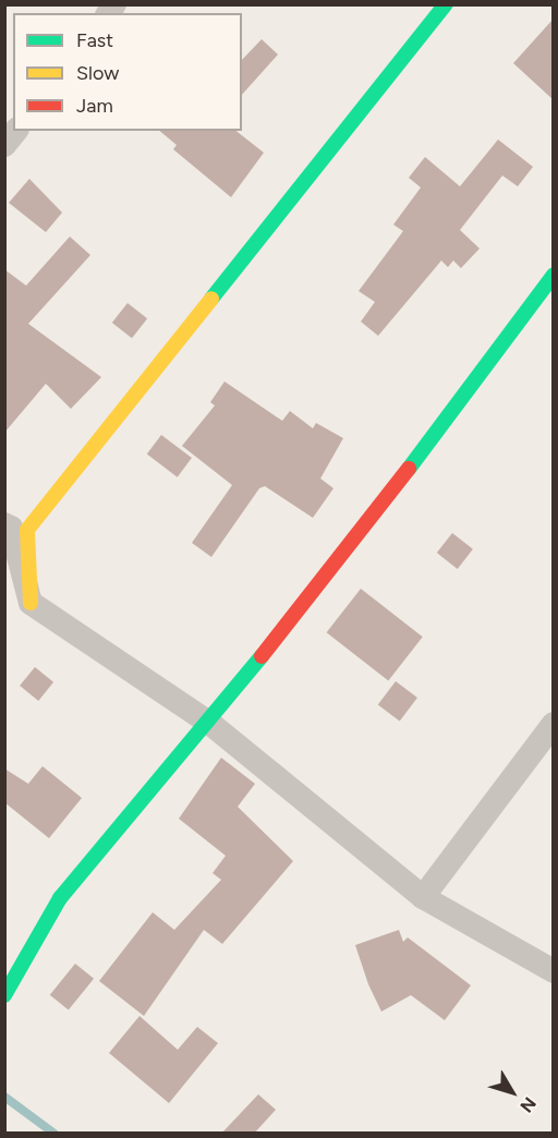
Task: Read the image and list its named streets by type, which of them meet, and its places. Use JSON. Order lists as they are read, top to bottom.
{
  "legend": ["Fast", "Slow", "Jam"],
  "north": "bottom right"
}
